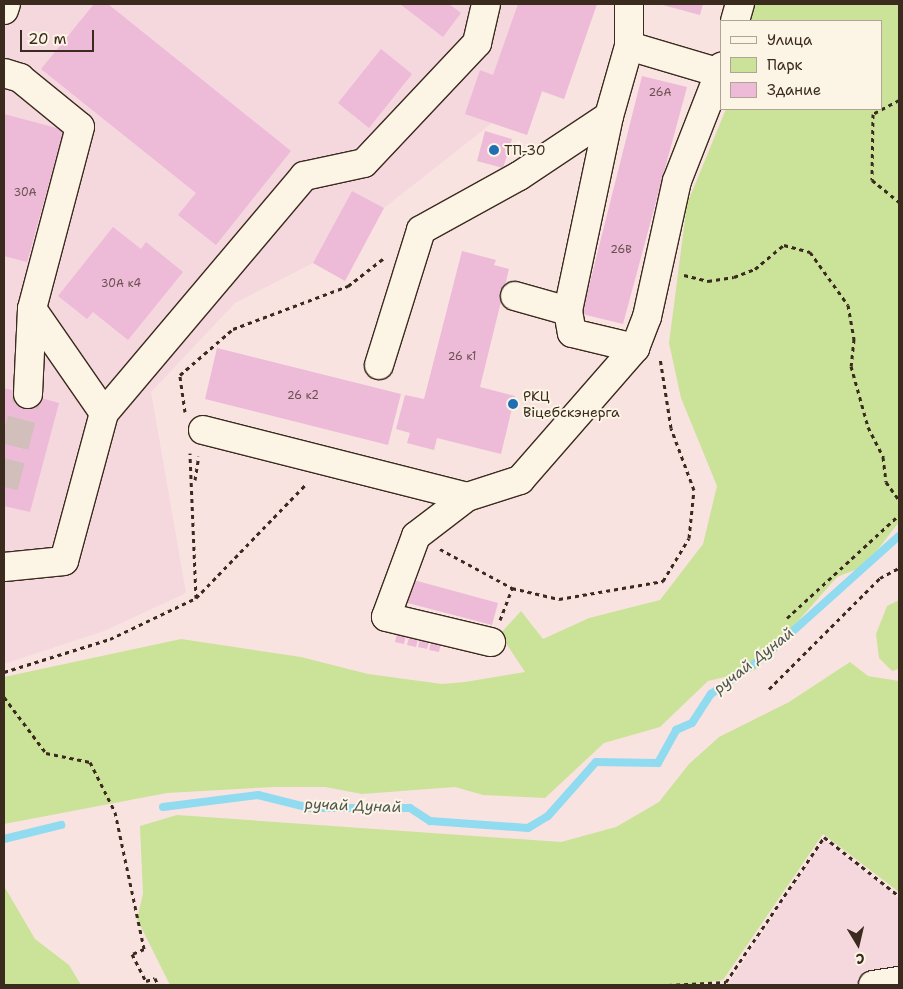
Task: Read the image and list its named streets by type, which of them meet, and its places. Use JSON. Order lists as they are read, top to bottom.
{
  "water": ["ручай Дунай"],
  "places": ["ТП-30", "РКЦ Віцебскэнерга"],
  "house_numbers": [
    "26А",
    "30А",
    "26В",
    "30А к4",
    "26 к1",
    "26 к2"
  ],
  "legend": ["Улица", "Парк", "Здание"],
  "scale_bar": "20 m",
  "north": "bottom"
}
